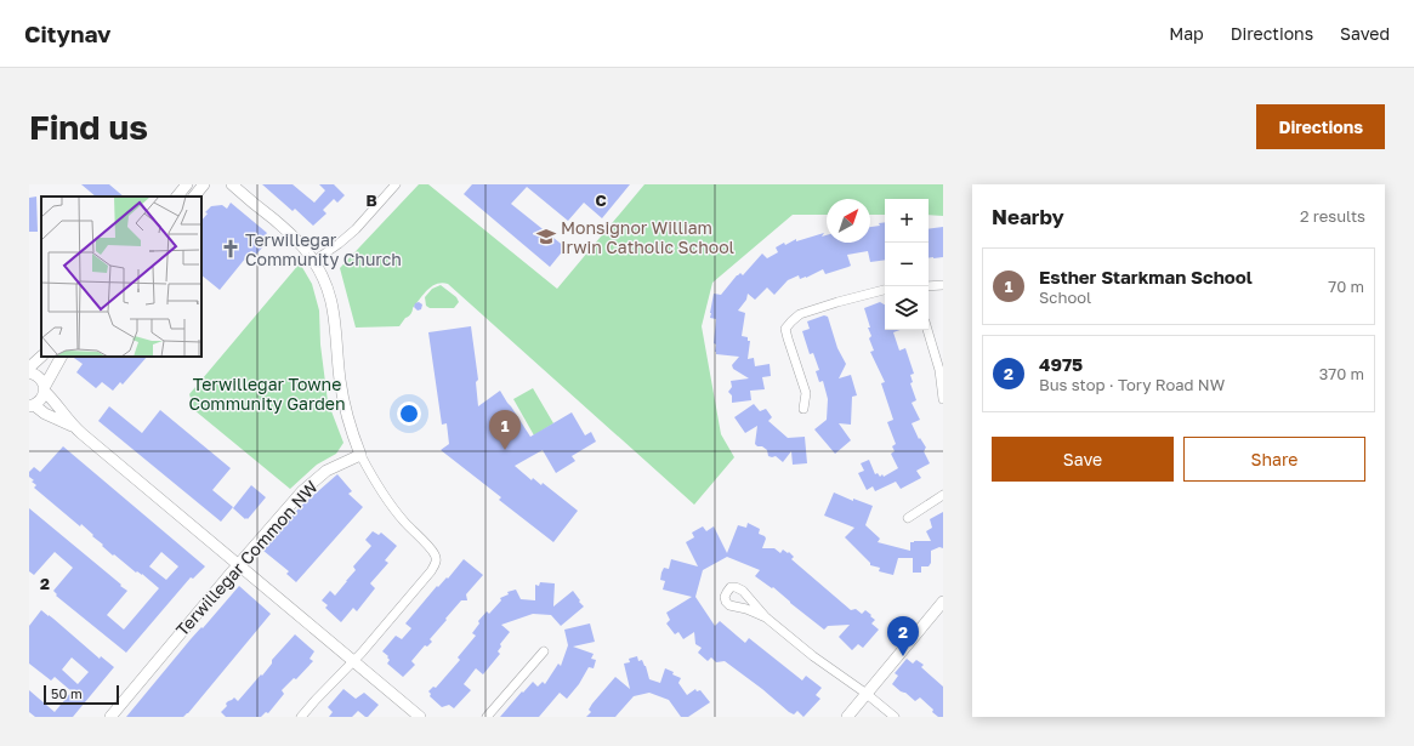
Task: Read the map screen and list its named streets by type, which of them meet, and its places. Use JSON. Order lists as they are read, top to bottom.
{
  "streets": {
    "street": ["Terwillegar Common NW"]
  },
  "parks": ["Terwillegar Towne Community Garden"],
  "places": {
    "school or university": ["Monsignor William Irwin Catholic School"],
    "church": ["Terwillegar Community Church"]
  },
  "scale_bar": "50 m",
  "north": "top right",
  "page": {
    "header": "Citynav",
    "nav": ["Map", "Directions", "Saved"],
    "buttons": [
      "Directions",
      ["Save", "Share"]
    ],
    "title": "Find us",
    "heading": ["Nearby", "2 results"],
    "map_buttons": ["+", "−"],
    "list": [
      {
        "mark": "1",
        "name": "Esther Starkman School",
        "note": "School",
        "value": "70 m"
      },
      {
        "mark": "2",
        "name": "4975",
        "note": "Bus stop · Tory Road NW",
        "value": "370 m"
      }
    ],
    "pins": ["1", "2"],
    "scale": "50 m"
  },
  "grid": {
    "columns": ["B", "C"],
    "rows": ["2"]
  }
}
